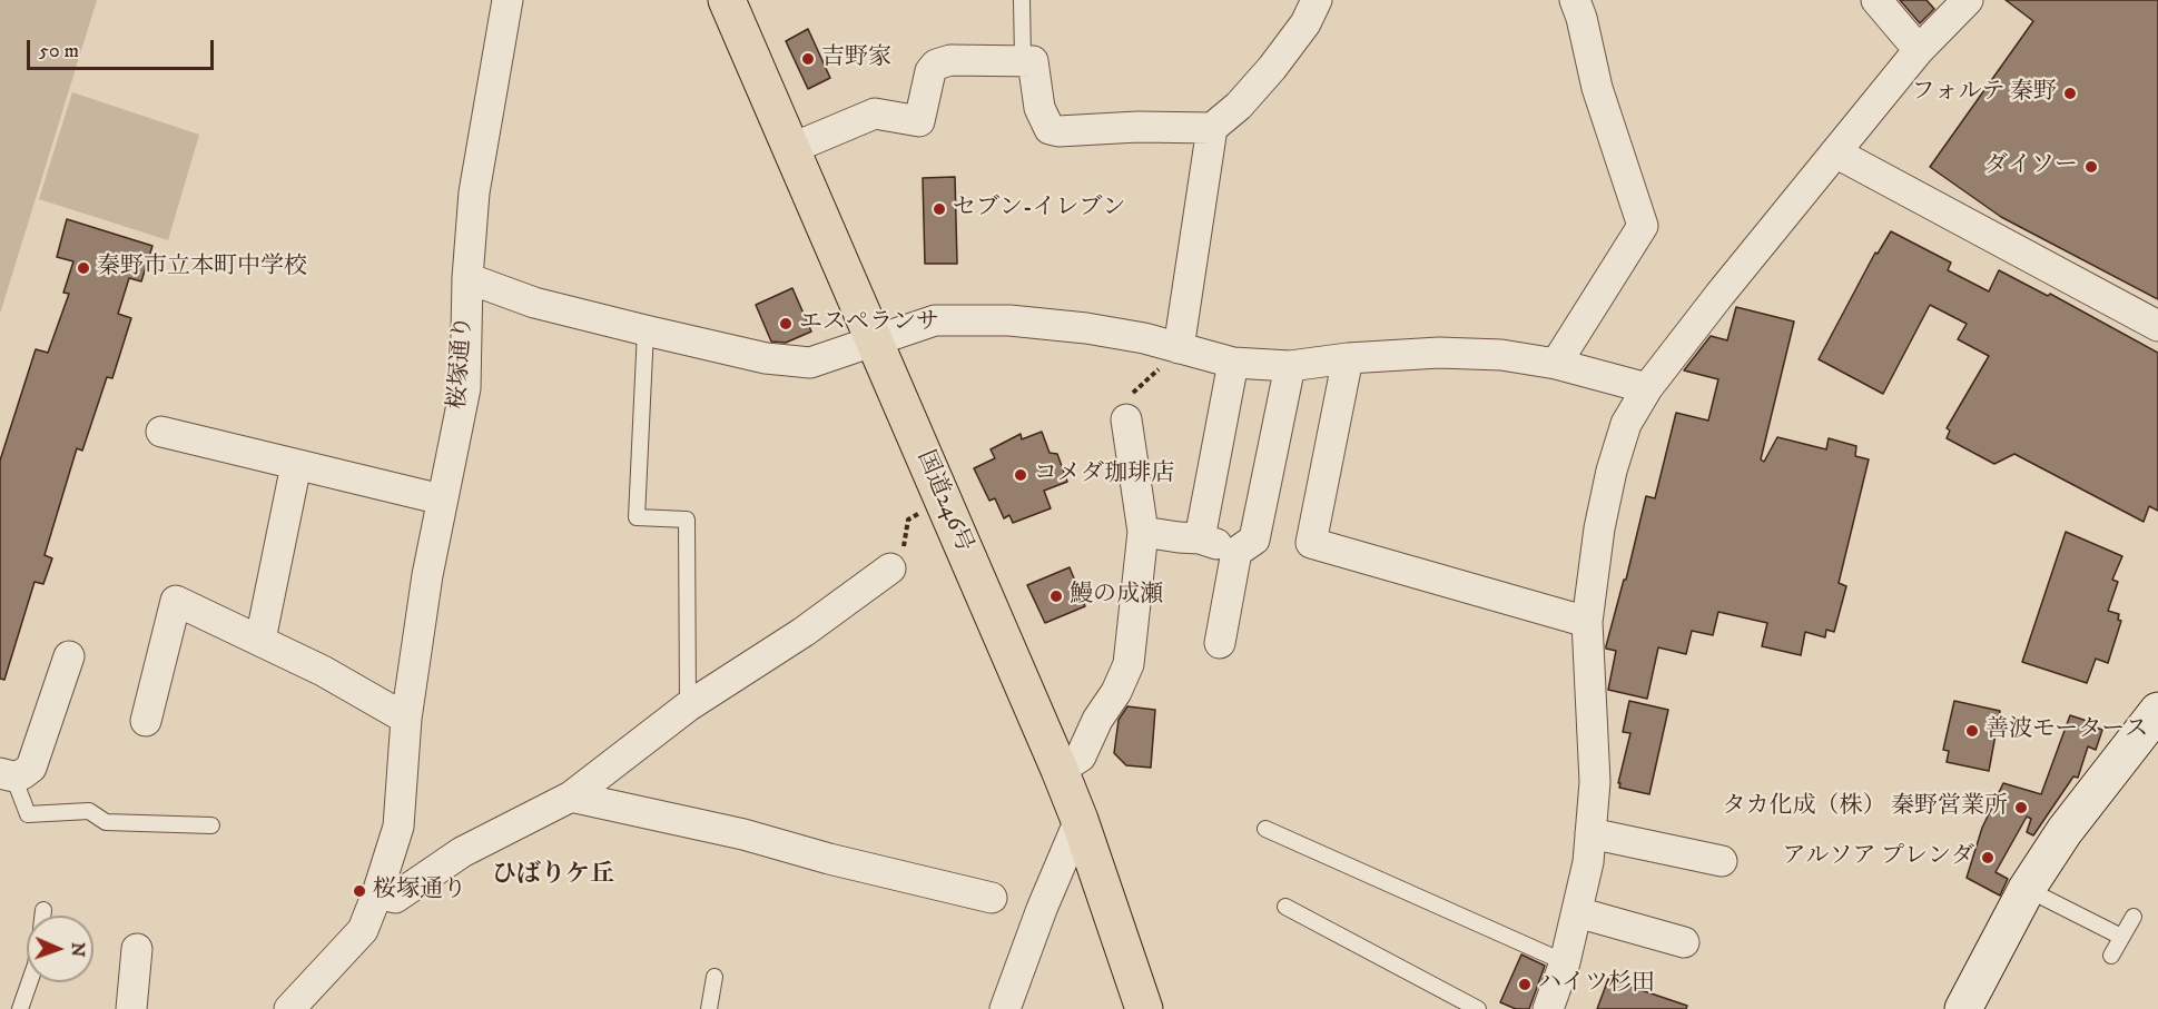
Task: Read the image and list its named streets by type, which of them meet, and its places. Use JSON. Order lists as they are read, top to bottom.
{
  "streets": {
    "highway": ["国道246号"],
    "street": ["桜塚通り"]
  },
  "districts": ["ひばりケ丘"],
  "places": [
    "吉野家",
    "フォルテ 秦野",
    "ダイソー",
    "セブン-イレブン",
    "秦野市立本町中学校",
    "エスペランサ",
    "コメダ珈琲店",
    "鰻の成瀬",
    "善波モータース",
    "タカ化成（株） 秦野営業所",
    "アルソア プレンダ",
    "桜塚通り",
    "ハイツ杉田"
  ],
  "scale_bar": "50 m",
  "north": "right"
}
